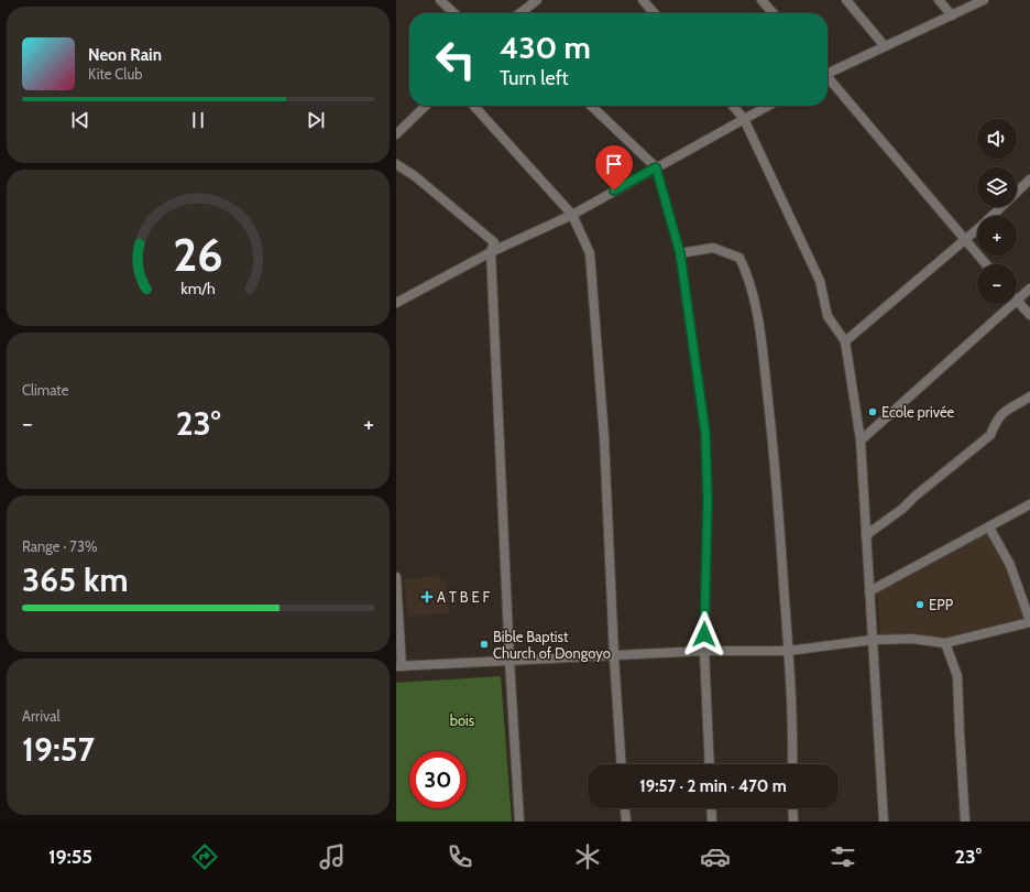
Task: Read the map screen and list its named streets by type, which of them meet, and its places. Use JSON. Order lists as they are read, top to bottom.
{
  "parks": ["bois"],
  "places": {
    "other": ["Ecole privée", "EPP", "Bible Baptist Church of Dongoyo"],
    "health": ["A T B E F"]
  },
  "page": {
    "turn": ["430 m", "Turn left"],
    "song": ["Neon Rain", "Kite Club"],
    "map_buttons": ["+", "−"],
    "tile": [
      "Climate",
      ["Range · 73%", "365 km"],
      ["Arrival", "19:57"]
    ],
    "heat": ["−", "23°", "+"],
    "limit": "30",
    "trip": "19:57 · 2 min · 470 m",
    "tabs": ["19:55", "23°"],
    "gauge": ["26", "km/h"]
  }
}
